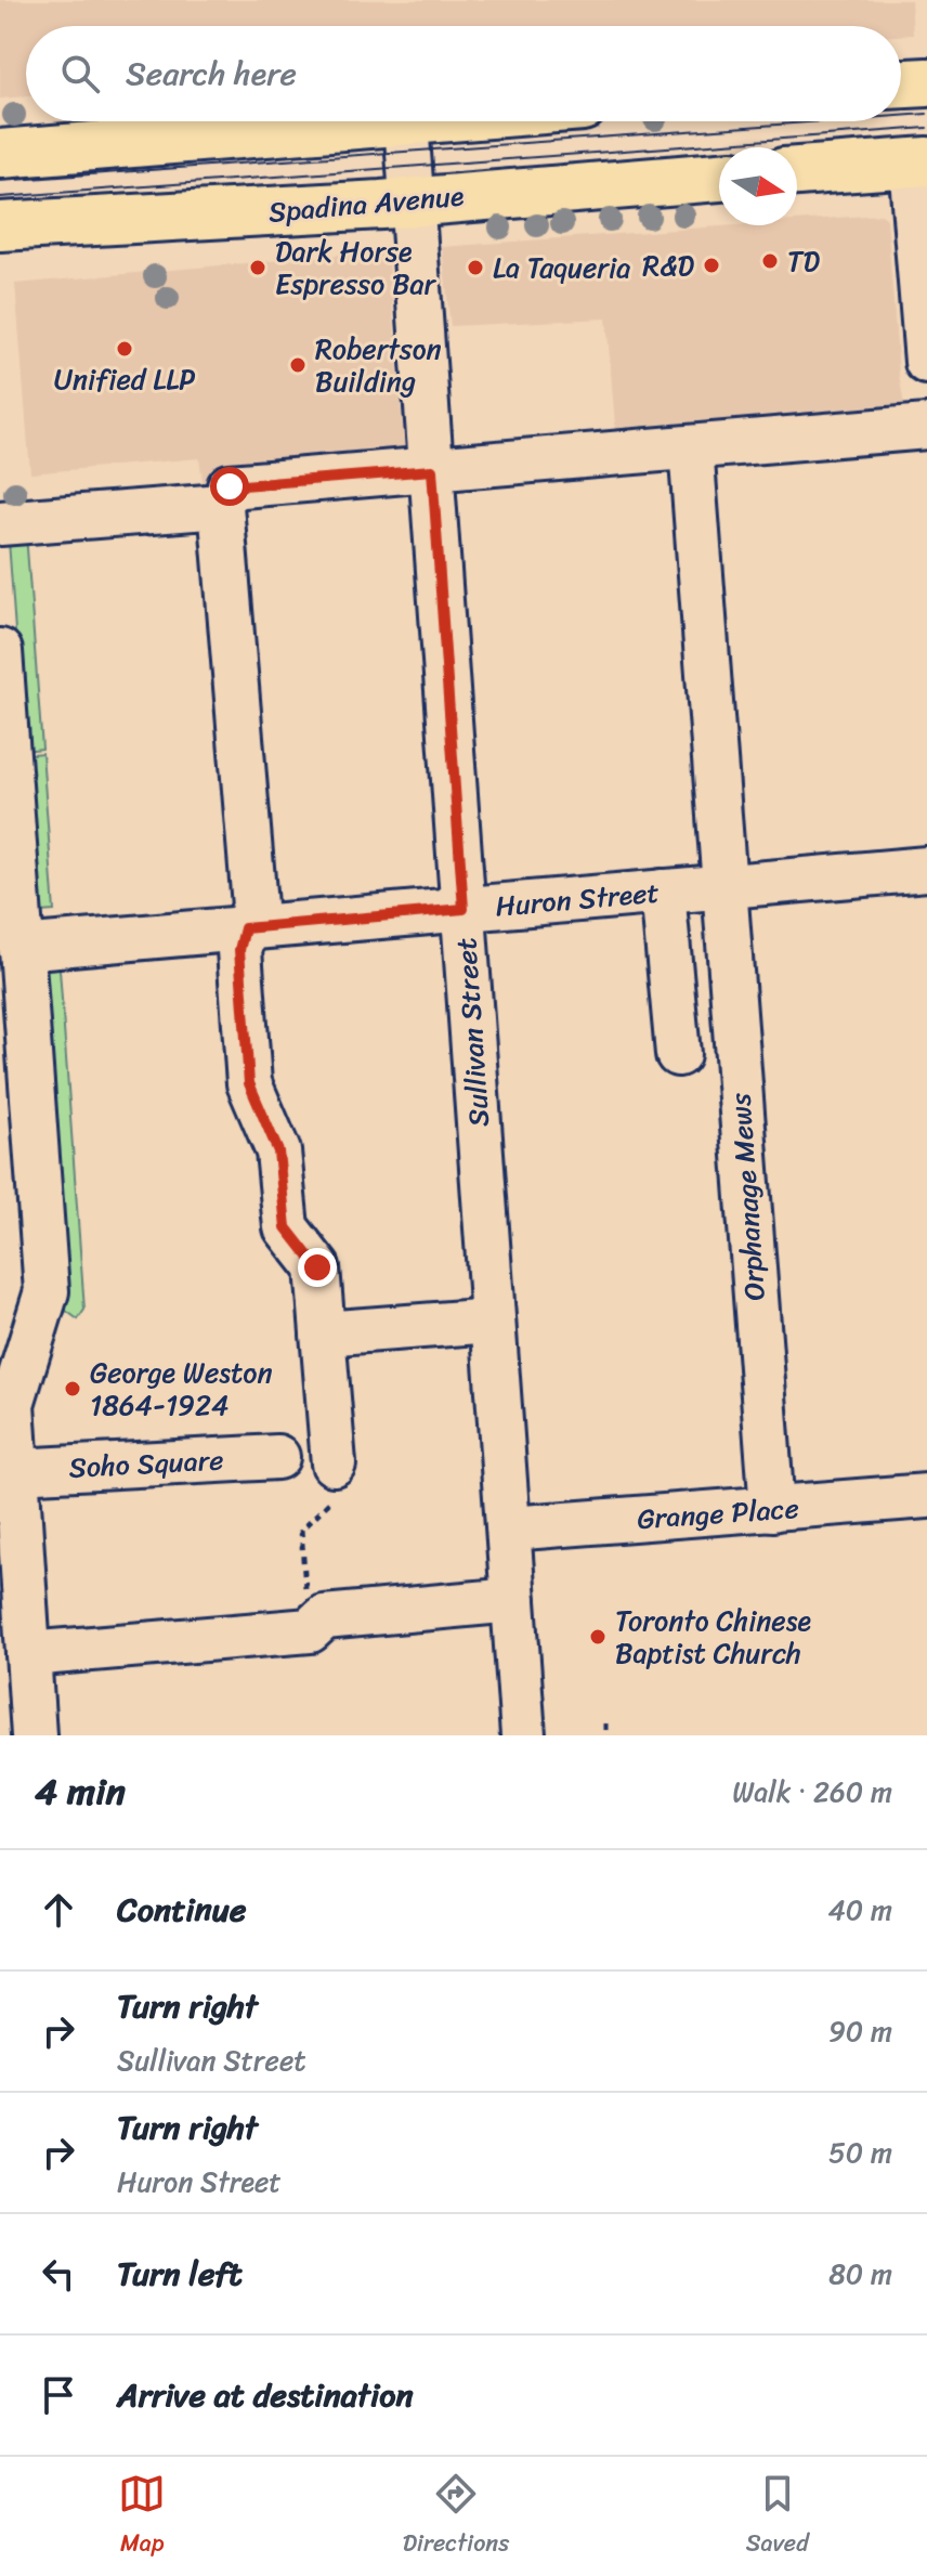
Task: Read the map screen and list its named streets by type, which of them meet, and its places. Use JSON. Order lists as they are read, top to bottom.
{
  "streets": {
    "main road": ["Spadina Avenue"],
    "street": [
      "Huron Street",
      "Sullivan Street",
      "Orphanage Mews",
      "Soho Square",
      "Grange Place"
    ]
  },
  "crossings": [
    ["Spadina Avenue", "Sullivan Street"],
    ["Huron Street", "Sullivan Street"],
    ["Huron Street", "Orphanage Mews"],
    ["Sullivan Street", "Grange Place"],
    ["Orphanage Mews", "Grange Place"]
  ],
  "places": [
    "TD",
    "R&D",
    "Dark Horse Espresso Bar",
    "La Taqueria",
    "Unified LLP",
    "Robertson Building",
    "George Weston 1864-1924",
    "Toronto Chinese Baptist Church"
  ],
  "north": "right",
  "page": {
    "search": "Search here",
    "heading": ["4 min", "Walk · 260 m"],
    "list": [
      ["Continue", "40 m"],
      ["Turn right", "Sullivan Street", "90 m"],
      ["Turn right", "Huron Street", "50 m"],
      ["Turn left", "80 m"],
      "Arrive at destination"
    ],
    "nav": ["Map", "Directions", "Saved"]
  }
}
